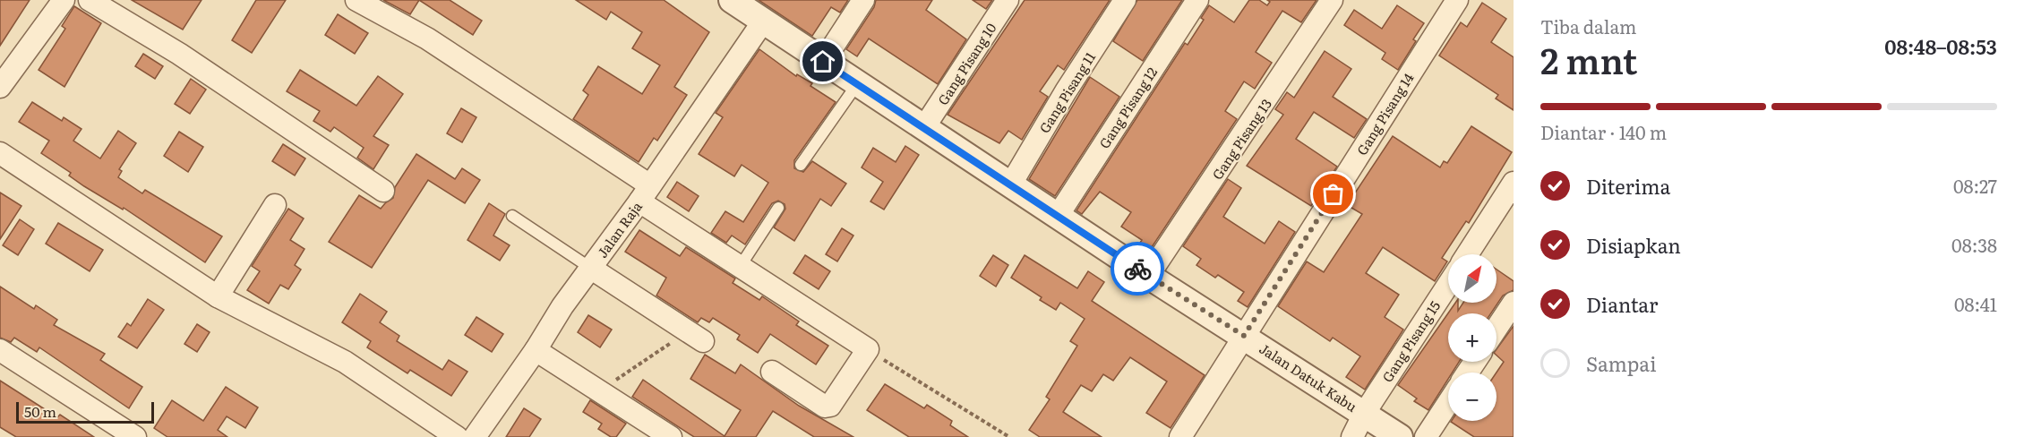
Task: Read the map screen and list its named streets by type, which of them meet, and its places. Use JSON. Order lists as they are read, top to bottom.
{
  "streets": {
    "street": [
      "Gang Pisang 10",
      "Gang Pisang 11",
      "Gang Pisang 12",
      "Gang Pisang 14",
      "Gang Pisang 13",
      "Jalan Raja",
      "Gang Pisang 15",
      "Jalan Datuk Kabu"
    ]
  },
  "crossings": [
    ["Gang Pisang 10", "Jalan Datuk Kabu"],
    ["Gang Pisang 11", "Jalan Datuk Kabu"],
    ["Gang Pisang 12", "Jalan Datuk Kabu"],
    ["Gang Pisang 14", "Jalan Datuk Kabu"],
    ["Gang Pisang 13", "Jalan Datuk Kabu"],
    ["Jalan Raja", "Jalan Datuk Kabu"],
    ["Gang Pisang 15", "Jalan Datuk Kabu"]
  ],
  "scale_bar": "50 m",
  "north": "top right",
  "page": {
    "heading": ["2 mnt", "Tiba dalam", "08:48–08:53"],
    "bar": "Diantar · 140 m",
    "list": [
      ["Diterima", "08:27"],
      ["Disiapkan", "08:38"],
      ["Diantar", "08:41"],
      "Sampai"
    ],
    "map_buttons": ["+", "−"],
    "scale": "50 m"
  }
}
